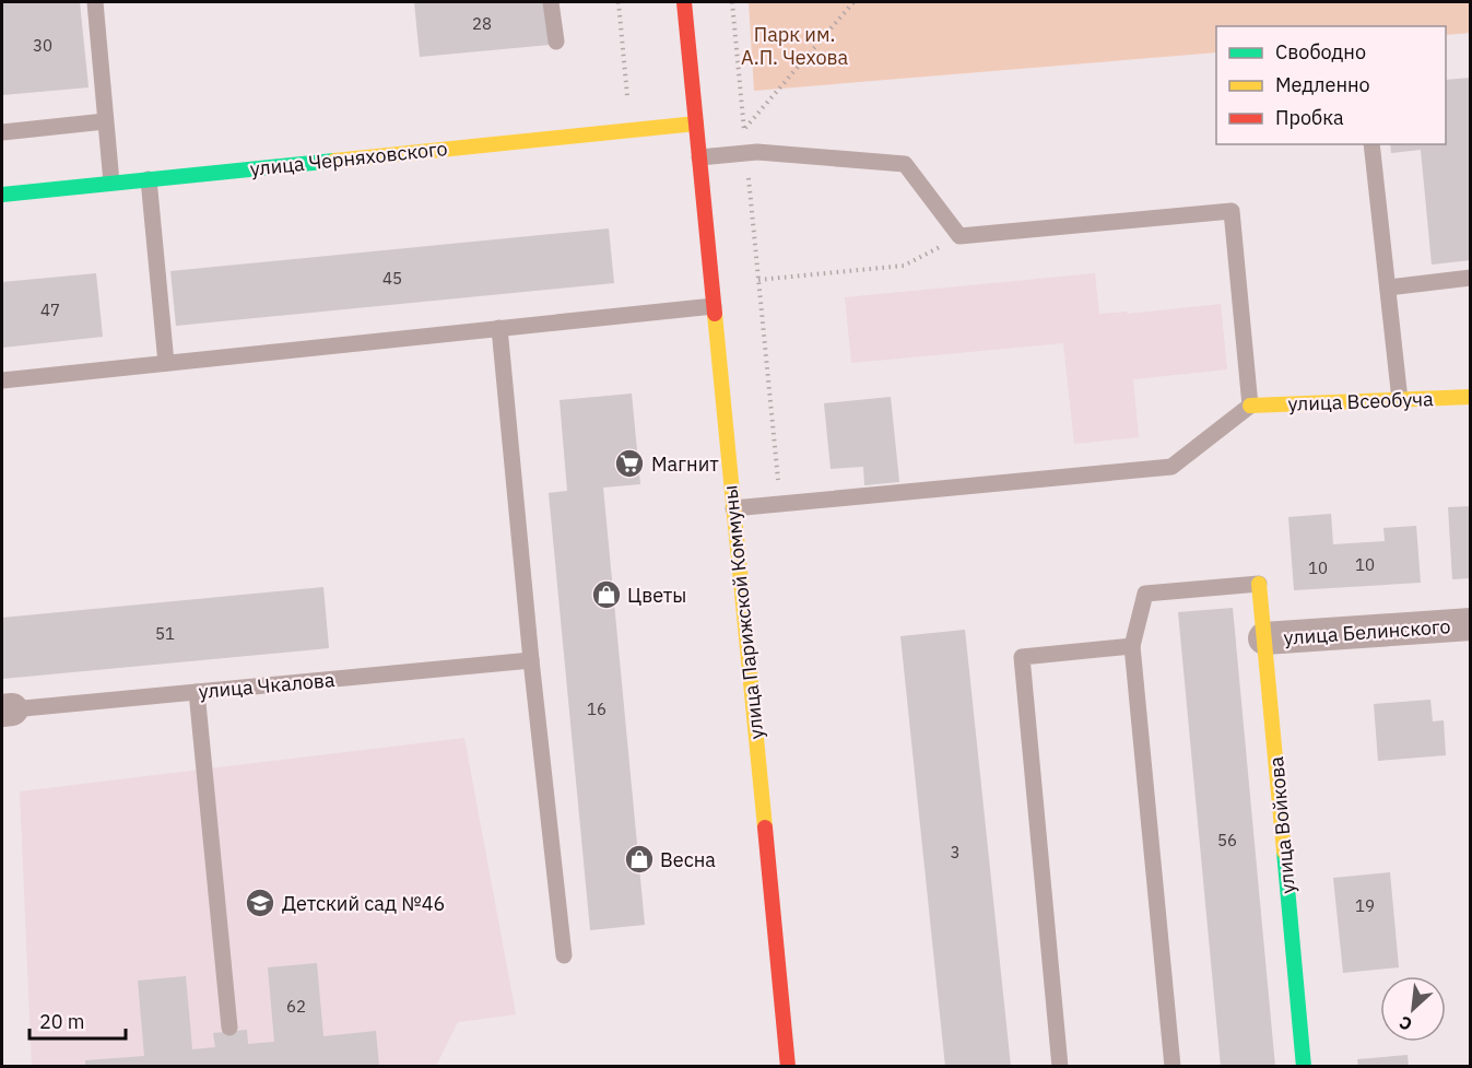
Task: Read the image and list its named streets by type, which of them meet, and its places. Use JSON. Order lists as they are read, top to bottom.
{
  "streets": {
    "street": [
      "улица Черняховского",
      "улица Всеобуча",
      "улица Парижской Коммуны",
      "улица Белинского",
      "улица Войкова"
    ],
    "lane": ["улица Чкалова"]
  },
  "crossings": [
    ["улица Черняховского", "улица Парижской Коммуны"],
    ["улица Белинского", "улица Войкова"]
  ],
  "parks": ["Парк им. А.П. Чехова"],
  "places": {
    "supermarket": ["Магнит"],
    "shop": ["Цветы", "Весна"],
    "school or university": ["Детский сад №46"]
  },
  "house_numbers": [
    "28",
    "30",
    "45",
    "47",
    "10",
    "10",
    "51",
    "16",
    "56",
    "3",
    "19",
    "62"
  ],
  "legend": ["Свободно", "Медленно", "Пробка"],
  "scale_bar": "20 m",
  "north": "bottom left"
}
